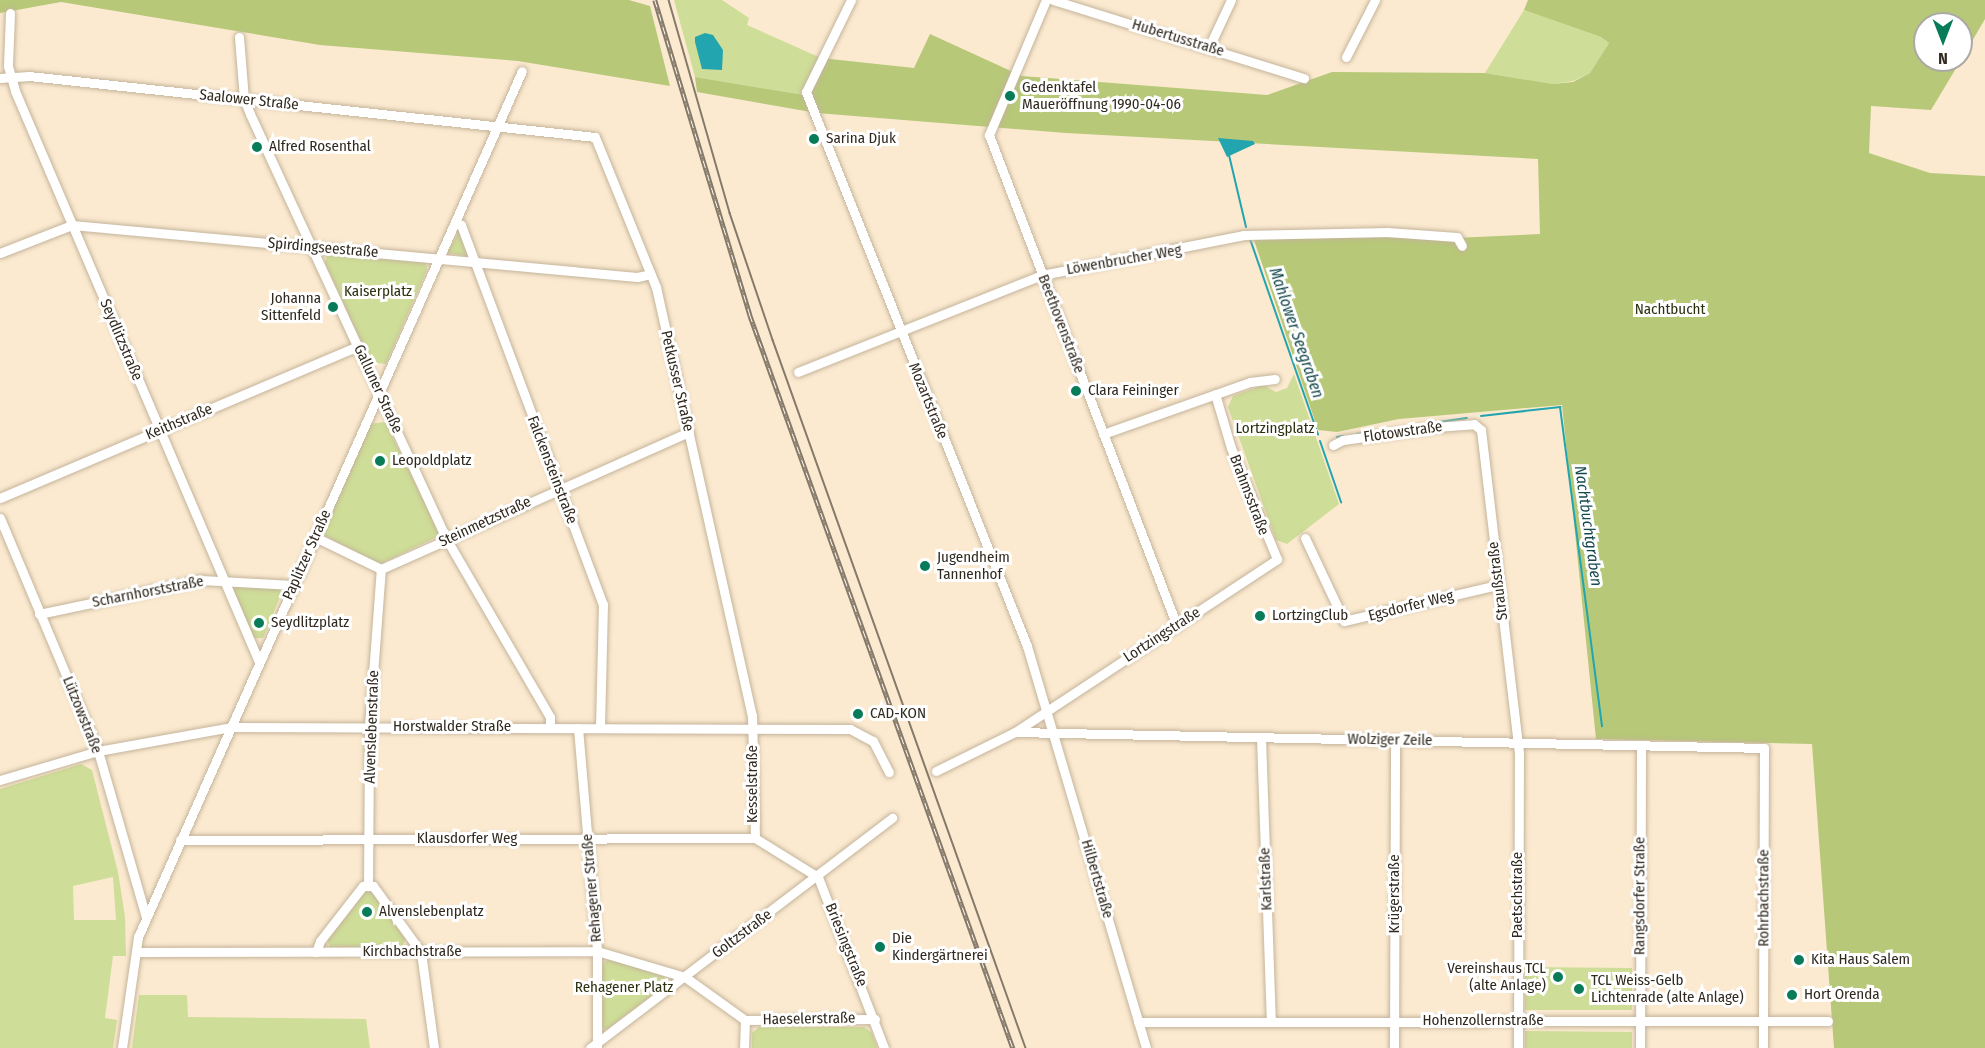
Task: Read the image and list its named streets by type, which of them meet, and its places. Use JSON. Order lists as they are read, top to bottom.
{
  "streets": {
    "street": [
      "Hubertusstraße",
      "Saalower Straße",
      "Spirdingseestraße",
      "Löwenbrucher Weg",
      "Beethovenstraße",
      "Seydlitzstraße",
      "Petkusser Straße",
      "Galluner Straße",
      "Mozartstraße",
      "Keithstraße",
      "Flotowstraße",
      "Falckensteinstraße",
      "Brahmsstraße",
      "Steinmetzstraße",
      "Paplitzer Straße",
      "Straußstraße",
      "Scharnhorststraße",
      "Egsdorfer Weg",
      "Lortzingstraße",
      "Lützowstraße",
      "Alvenslebenstraße",
      "Horstwalder Straße",
      "Wolziger Zeile",
      "Kesselstraße",
      "Klausdorfer Weg",
      "Hilbertstraße",
      "Karlstraße",
      "Rehagener Straße",
      "Krügerstraße",
      "Paetschstraße",
      "Rangsdorfer Straße",
      "Rohrbachstraße",
      "Goltzstraße",
      "Briesingstraße",
      "Kirchbachstraße",
      "Haeselerstraße",
      "Hohenzollernstraße"
    ]
  },
  "crossings": [
    ["Saalower Straße", "Seydlitzstraße"],
    ["Saalower Straße", "Petkusser Straße"],
    ["Saalower Straße", "Galluner Straße"],
    ["Saalower Straße", "Paplitzer Straße"],
    ["Spirdingseestraße", "Seydlitzstraße"],
    ["Spirdingseestraße", "Petkusser Straße"],
    ["Spirdingseestraße", "Galluner Straße"],
    ["Spirdingseestraße", "Falckensteinstraße"],
    ["Spirdingseestraße", "Paplitzer Straße"],
    ["Löwenbrucher Weg", "Beethovenstraße"],
    ["Löwenbrucher Weg", "Mozartstraße"],
    ["Beethovenstraße", "Lortzingstraße"],
    ["Seydlitzstraße", "Keithstraße"],
    ["Seydlitzstraße", "Paplitzer Straße"],
    ["Seydlitzstraße", "Scharnhorststraße"],
    ["Petkusser Straße", "Steinmetzstraße"],
    ["Petkusser Straße", "Paplitzer Straße"],
    ["Petkusser Straße", "Horstwalder Straße"],
    ["Petkusser Straße", "Kesselstraße"],
    ["Galluner Straße", "Keithstraße"],
    ["Galluner Straße", "Steinmetzstraße"],
    ["Galluner Straße", "Paplitzer Straße"],
    ["Galluner Straße", "Horstwalder Straße"],
    ["Mozartstraße", "Lortzingstraße"],
    ["Mozartstraße", "Wolziger Zeile"],
    ["Mozartstraße", "Hilbertstraße"],
    ["Flotowstraße", "Straußstraße"],
    ["Falckensteinstraße", "Steinmetzstraße"],
    ["Falckensteinstraße", "Paplitzer Straße"],
    ["Falckensteinstraße", "Horstwalder Straße"],
    ["Brahmsstraße", "Lortzingstraße"],
    ["Steinmetzstraße", "Alvenslebenstraße"],
    ["Paplitzer Straße", "Scharnhorststraße"],
    ["Paplitzer Straße", "Lützowstraße"],
    ["Paplitzer Straße", "Horstwalder Straße"],
    ["Paplitzer Straße", "Klausdorfer Weg"],
    ["Paplitzer Straße", "Kirchbachstraße"],
    ["Straußstraße", "Egsdorfer Weg"],
    ["Straußstraße", "Wolziger Zeile"],
    ["Straußstraße", "Paetschstraße"],
    ["Scharnhorststraße", "Lützowstraße"],
    ["Lortzingstraße", "Wolziger Zeile"],
    ["Lortzingstraße", "Hilbertstraße"],
    ["Lützowstraße", "Horstwalder Straße"],
    ["Alvenslebenstraße", "Horstwalder Straße"],
    ["Alvenslebenstraße", "Klausdorfer Weg"],
    ["Horstwalder Straße", "Kesselstraße"],
    ["Horstwalder Straße", "Rehagener Straße"],
    ["Wolziger Zeile", "Hilbertstraße"],
    ["Wolziger Zeile", "Karlstraße"],
    ["Wolziger Zeile", "Krügerstraße"],
    ["Wolziger Zeile", "Paetschstraße"],
    ["Wolziger Zeile", "Rangsdorfer Straße"],
    ["Wolziger Zeile", "Rohrbachstraße"],
    ["Kesselstraße", "Klausdorfer Weg"],
    ["Kesselstraße", "Goltzstraße"],
    ["Kesselstraße", "Briesingstraße"],
    ["Klausdorfer Weg", "Rehagener Straße"],
    ["Hilbertstraße", "Hohenzollernstraße"],
    ["Karlstraße", "Hohenzollernstraße"],
    ["Rehagener Straße", "Goltzstraße"],
    ["Rehagener Straße", "Kirchbachstraße"],
    ["Krügerstraße", "Hohenzollernstraße"],
    ["Paetschstraße", "Hohenzollernstraße"],
    ["Rangsdorfer Straße", "Hohenzollernstraße"],
    ["Rohrbachstraße", "Hohenzollernstraße"],
    ["Goltzstraße", "Briesingstraße"],
    ["Goltzstraße", "Kirchbachstraße"],
    ["Goltzstraße", "Haeselerstraße"],
    ["Briesingstraße", "Haeselerstraße"],
    ["Kirchbachstraße", "Haeselerstraße"]
  ],
  "water": ["Mahlower Seegraben", "Nachtbuchtgraben"],
  "parks": [
    "Kaiserplatz",
    "Nachtbucht",
    "Lortzingplatz",
    "Rehagener Platz"
  ],
  "places": [
    "Gedenktafel Maueröffnung 1990-04-06",
    "Sarina Djuk",
    "Alfred Rosenthal",
    "Johanna Sittenfeld",
    "Clara Feininger",
    "Leopoldplatz",
    "Jugendheim Tannenhof",
    "LortzingClub",
    "Seydlitzplatz",
    "CAD-KON",
    "Alvenslebenplatz",
    "Die Kindergärtnerei",
    "Kita Haus Salem",
    "Vereinshaus TCL (alte Anlage)",
    "TCL Weiss-Gelb Lichtenrade (alte Anlage)",
    "Hort Orenda"
  ],
  "north": "bottom"
}
